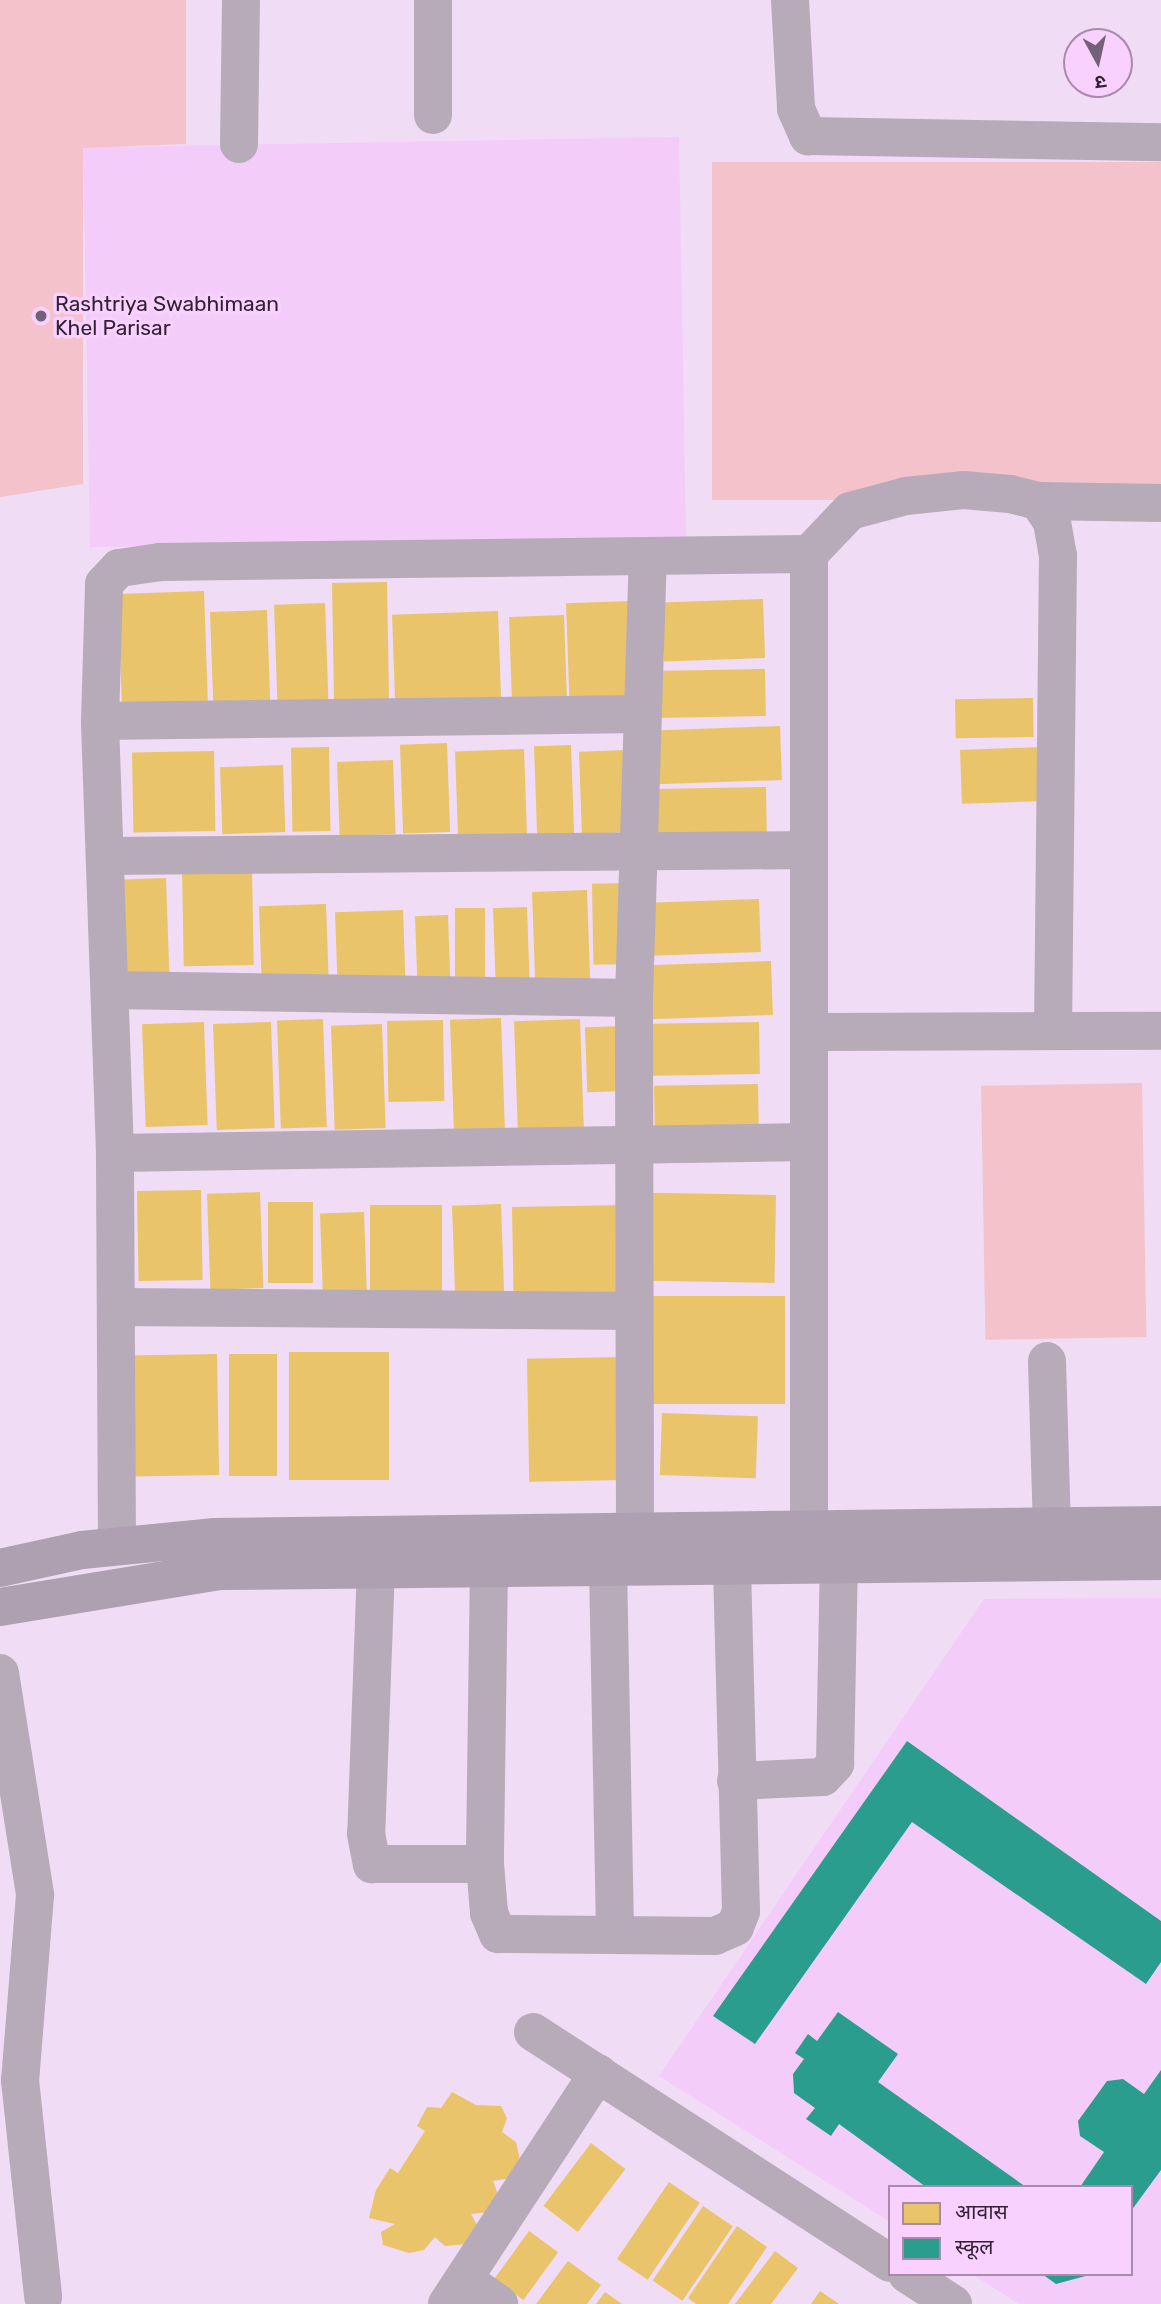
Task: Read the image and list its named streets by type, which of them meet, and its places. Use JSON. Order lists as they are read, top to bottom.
{
  "places": ["Rashtriya Swabhimaan Khel Parisar"],
  "legend": ["आवास", "स्कूल"],
  "north": "bottom"
}
